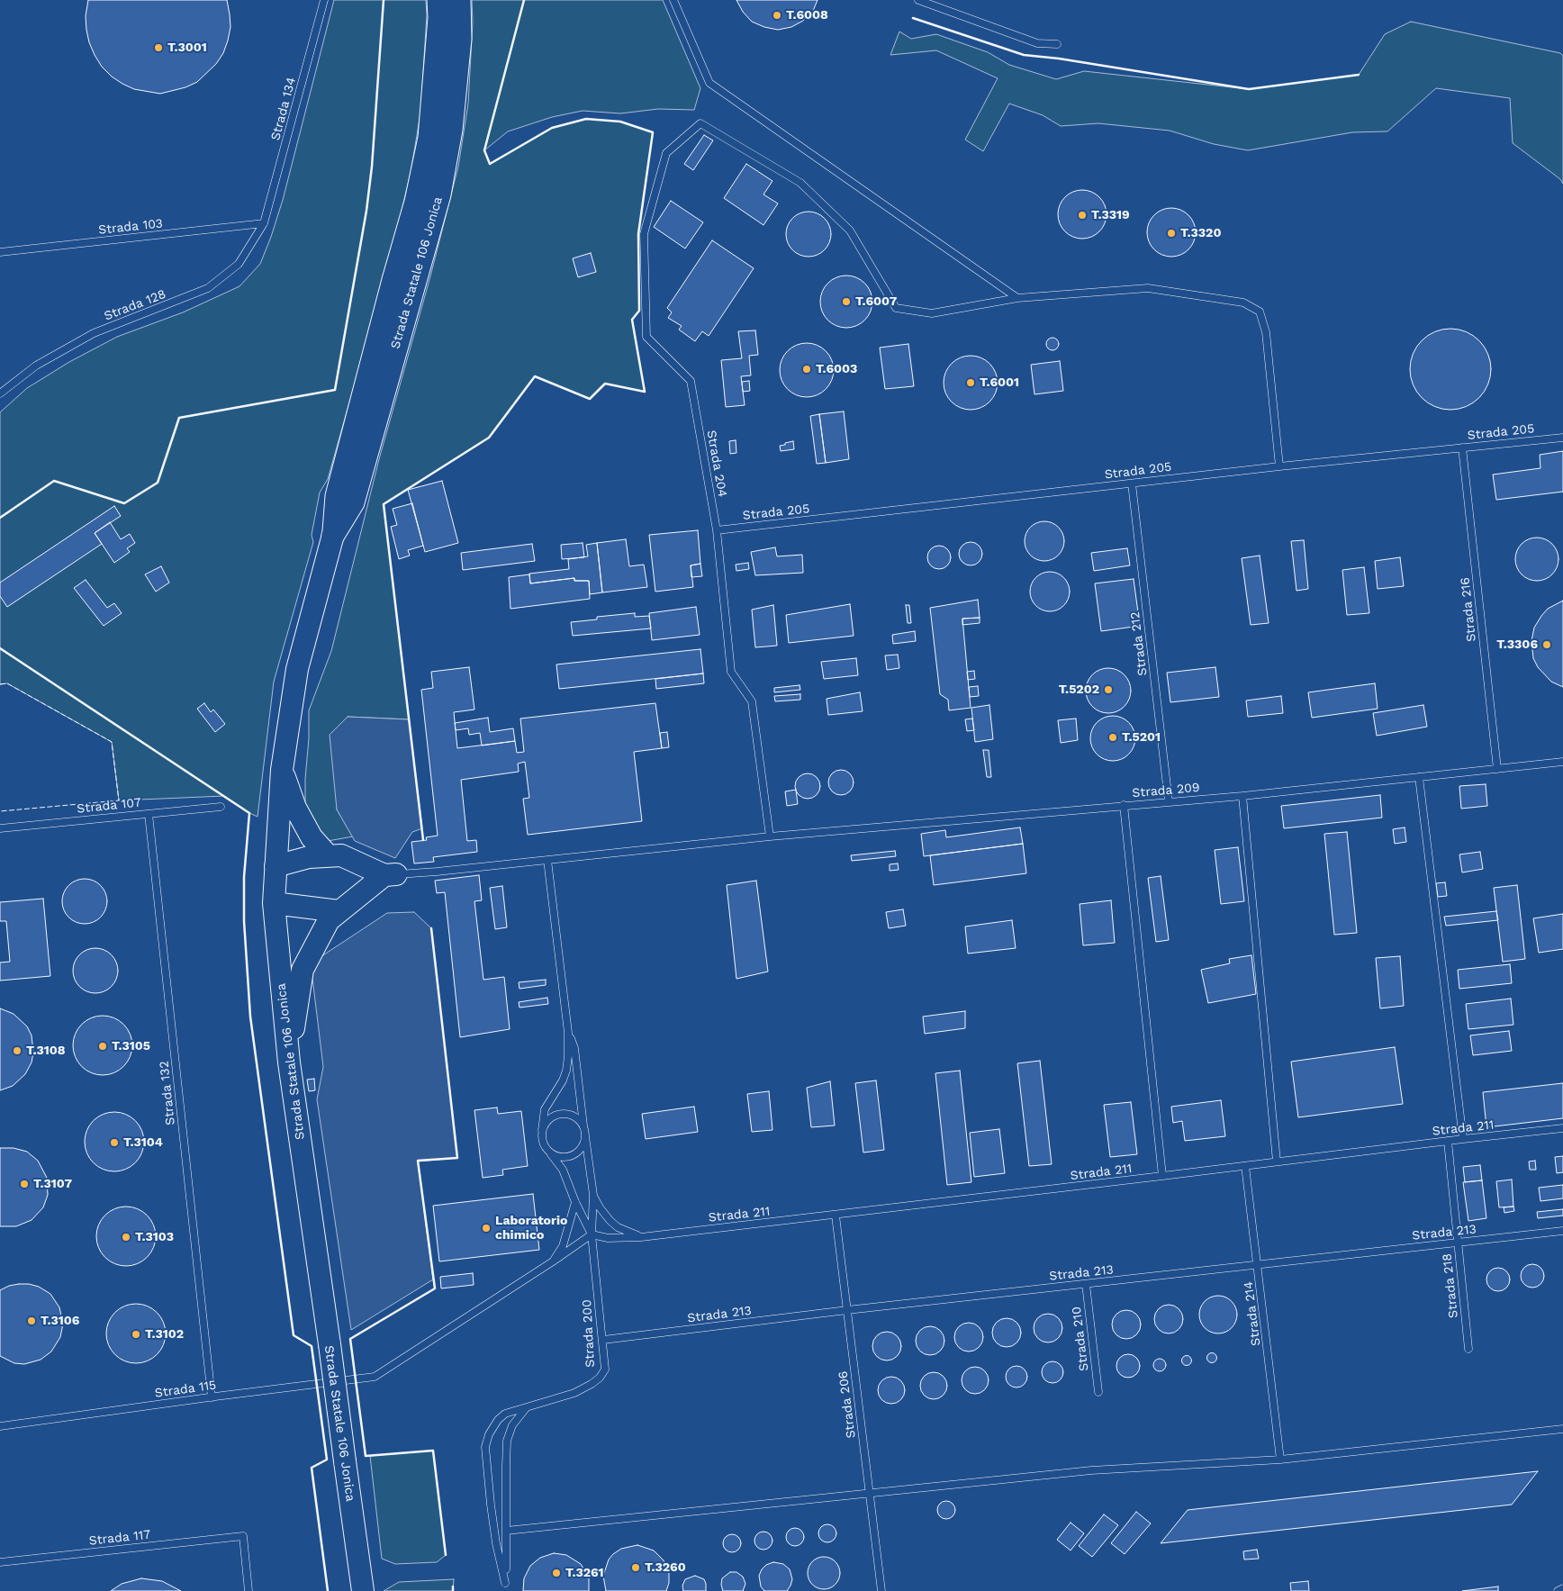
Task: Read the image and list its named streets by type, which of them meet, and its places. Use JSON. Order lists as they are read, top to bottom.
{
  "streets": {
    "highway": ["Strada Statale 106 Jonica"],
    "lane": [
      "Strada 134",
      "Strada 103",
      "Strada 128",
      "Strada 205",
      "Strada 204",
      "Strada 216",
      "Strada 212",
      "Strada 209",
      "Strada 107",
      "Strada 132",
      "Strada 211",
      "Strada 213",
      "Strada 218",
      "Strada 214",
      "Strada 200",
      "Strada 210",
      "Strada 115",
      "Strada 206",
      "Strada 117"
    ]
  },
  "crossings": [
    ["Strada 134", "Strada 103"],
    ["Strada 134", "Strada 128"],
    ["Strada 103", "Strada 128"],
    ["Strada 205", "Strada 204"],
    ["Strada 205", "Strada 216"],
    ["Strada 205", "Strada 212"],
    ["Strada 204", "Strada 209"],
    ["Strada 216", "Strada 209"],
    ["Strada 212", "Strada 209"],
    ["Strada 107", "Strada 132"],
    ["Strada 132", "Strada 115"],
    ["Strada 211", "Strada 218"],
    ["Strada 211", "Strada 214"],
    ["Strada 211", "Strada 200"],
    ["Strada 211", "Strada 206"],
    ["Strada 213", "Strada 218"],
    ["Strada 213", "Strada 214"],
    ["Strada 213", "Strada 200"],
    ["Strada 213", "Strada 210"],
    ["Strada 213", "Strada 206"]
  ],
  "places": [
    "T.6008",
    "T.3001",
    "T.3319",
    "T.3320",
    "T.6007",
    "T.6003",
    "T.6001",
    "T.3306",
    "T.5202",
    "T.5201",
    "T.3105",
    "T.3108",
    "T.3104",
    "T.3107",
    "Laboratorio chimico",
    "T.3103",
    "T.3106",
    "T.3102",
    "T.3260",
    "T.3261"
  ]
}
